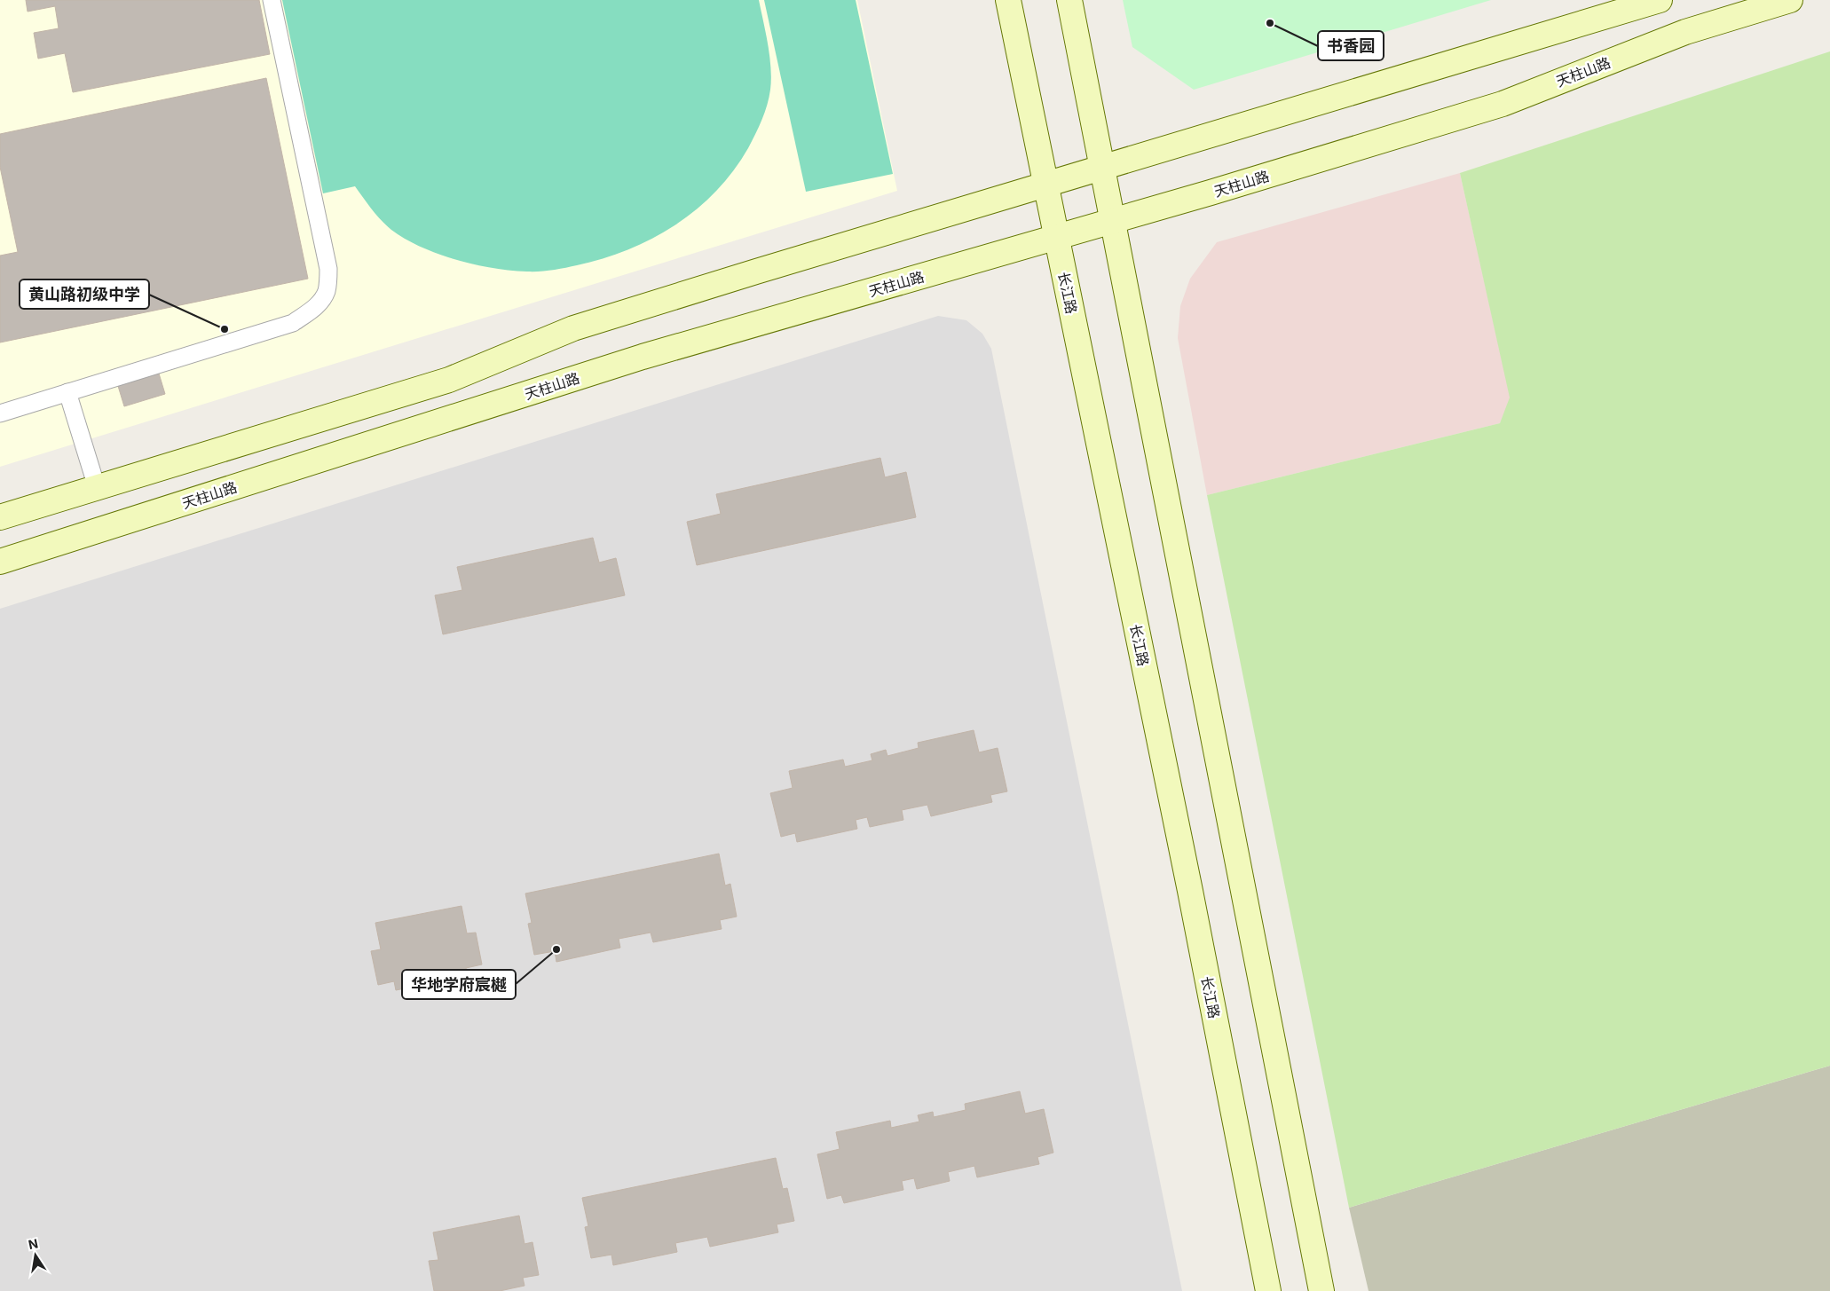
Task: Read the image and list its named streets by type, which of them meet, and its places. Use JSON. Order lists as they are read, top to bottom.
{
  "streets": {
    "street": ["天柱山路", "长江路"]
  },
  "crossings": [
    ["天柱山路", "长江路"]
  ],
  "places": ["书香园", "黄山路初级中学", "华地学府宸樾"],
  "north": "top"
}
